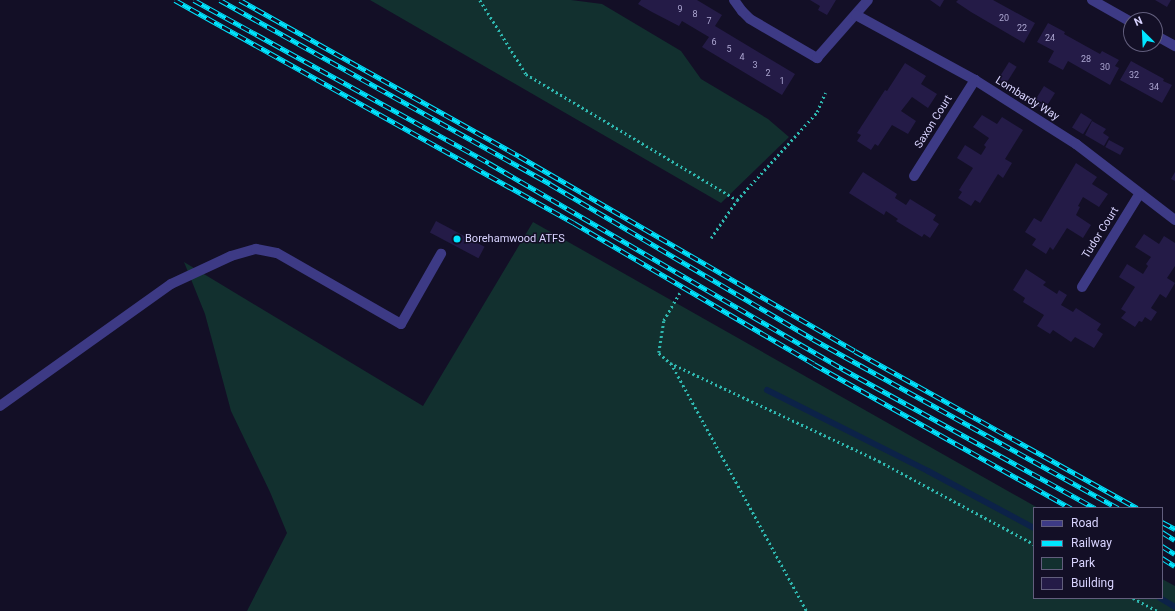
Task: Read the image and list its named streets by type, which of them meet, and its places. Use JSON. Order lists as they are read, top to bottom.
{
  "streets": {
    "street": ["Lombardy Way", "Saxon Court", "Tudor Court"]
  },
  "crossings": [
    ["Lombardy Way", "Saxon Court"],
    ["Lombardy Way", "Tudor Court"]
  ],
  "places": ["Borehamwood ATFS"],
  "house_numbers": [
    "9",
    "8",
    "20",
    "7",
    "22",
    "24",
    "6",
    "5",
    "4",
    "28",
    "3",
    "30",
    "2",
    "32",
    "1",
    "34"
  ],
  "legend": [
    "Road",
    "Railway",
    "Park",
    "Building"
  ],
  "north": "top left"
}
